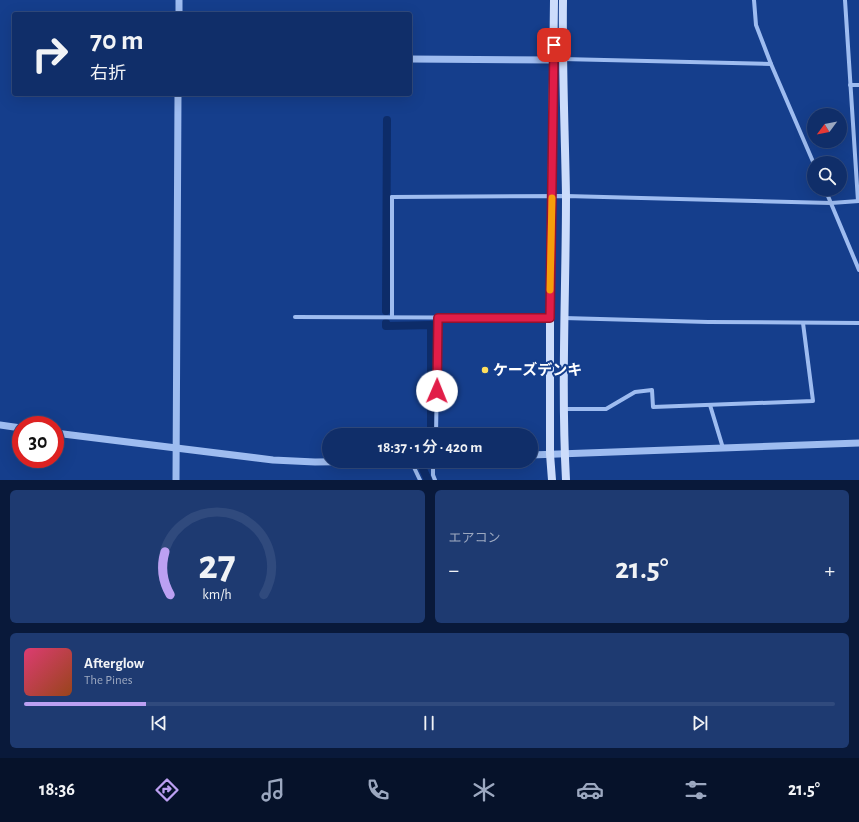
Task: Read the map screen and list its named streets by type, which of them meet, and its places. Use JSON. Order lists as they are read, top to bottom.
{
  "places": ["ケーズデンキ"],
  "north": "bottom left",
  "page": {
    "turn": ["70 m", "右折"],
    "limit": "30",
    "trip": "18:37 · 1 分 · 420 m",
    "tile": "エアコン",
    "heat": ["−", "21.5°", "+"],
    "song": ["Afterglow", "The Pines"],
    "tabs": ["18:36", "21.5°"],
    "gauge": ["27", "km/h"]
  }
}
